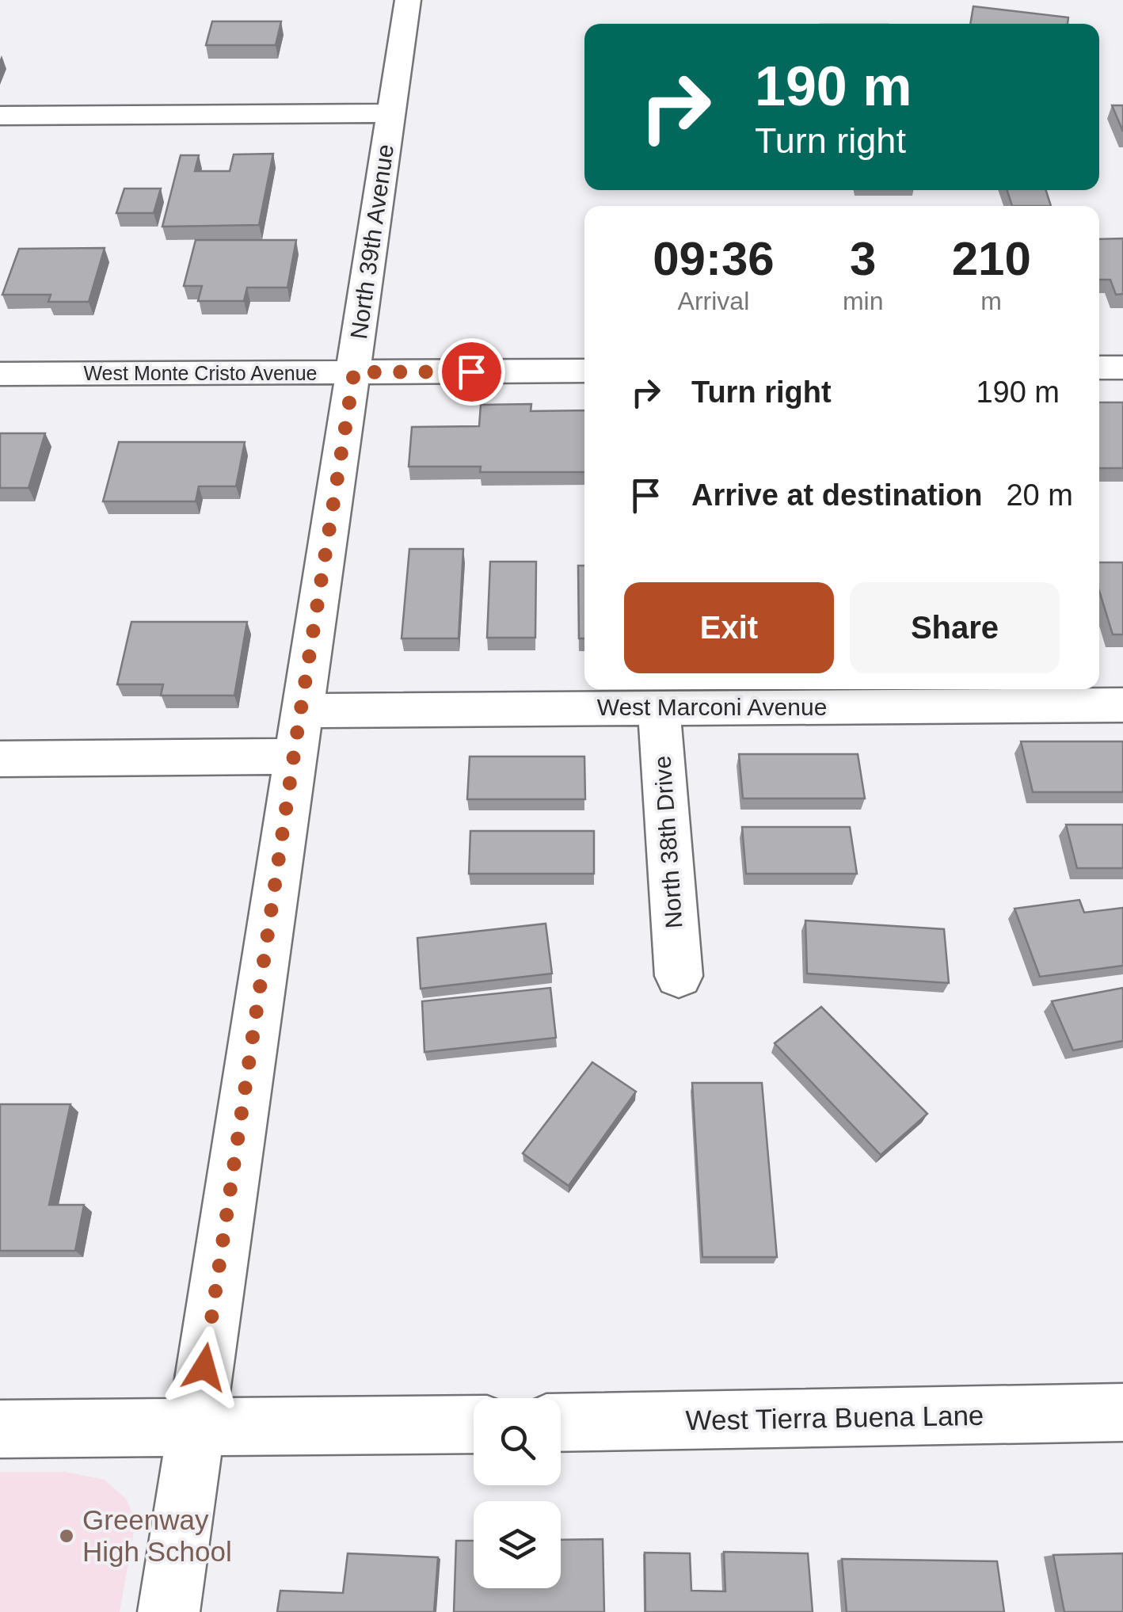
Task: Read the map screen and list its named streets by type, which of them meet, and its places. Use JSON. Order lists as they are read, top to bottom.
{
  "streets": {
    "street": [
      "North 39th Avenue",
      "West Monte Cristo Avenue",
      "West Marconi Avenue",
      "North 38th Drive",
      "West Tierra Buena Lane"
    ]
  },
  "crossings": [
    ["North 39th Avenue", "West Monte Cristo Avenue"],
    ["North 39th Avenue", "West Marconi Avenue"],
    ["West Marconi Avenue", "North 38th Drive"]
  ],
  "places": ["Greenway High School"],
  "page": {
    "turn": ["190 m", "Turn right"],
    "eta": [
      "09:36",
      "Arrival",
      "3",
      "min",
      "210",
      "m"
    ],
    "list": [
      {
        "name": "Turn right",
        "value": "190 m"
      },
      {
        "name": "Arrive at destination",
        "value": "20 m"
      }
    ],
    "buttons": ["Exit", "Share"]
  }
}
